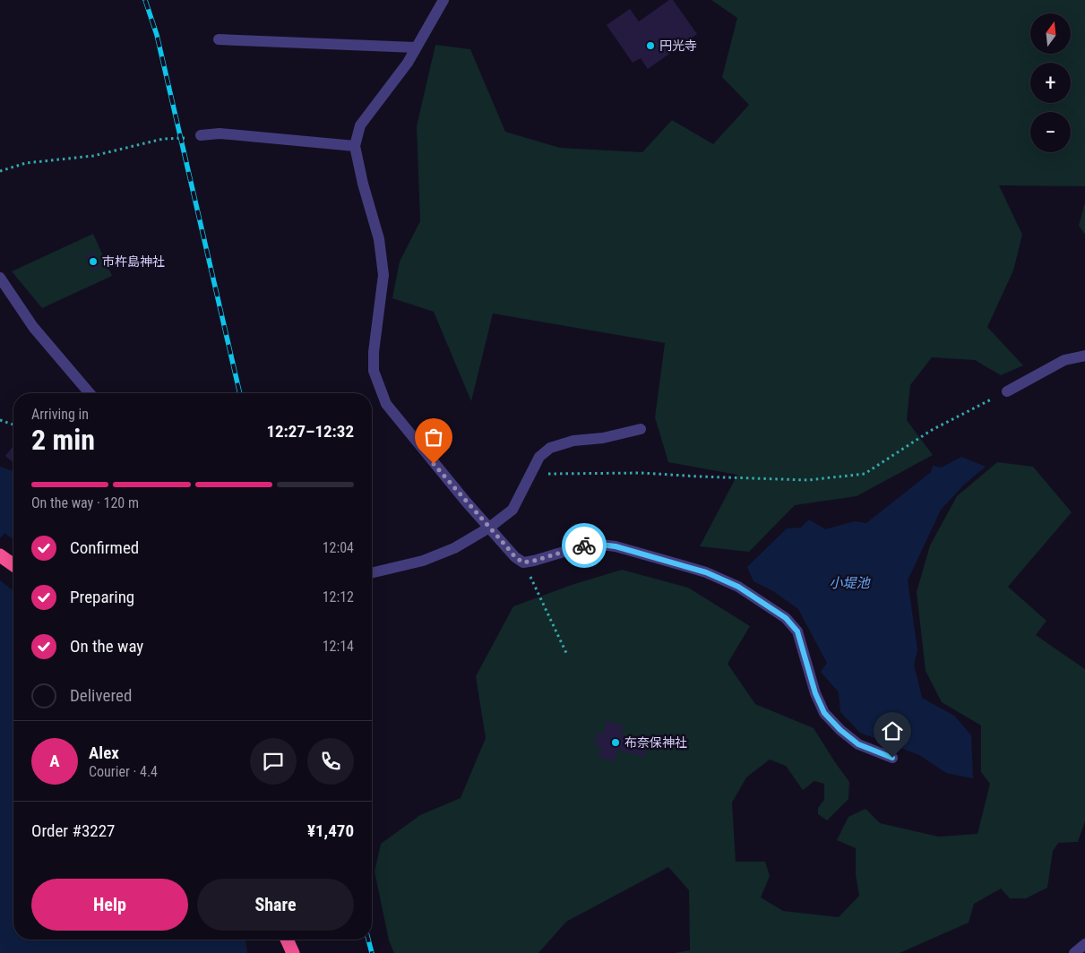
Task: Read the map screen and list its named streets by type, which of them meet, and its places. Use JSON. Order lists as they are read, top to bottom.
{
  "water": ["小堤池"],
  "places": ["円光寺", "市杵島神社", "布奈保神社"],
  "north": "top",
  "page": {
    "map_buttons": ["+", "−"],
    "heading": ["2 min", "Arriving in", "12:27–12:32"],
    "panel": [
      "Alex",
      "Courier · 4.4",
      "Order #3227",
      "¥1,470"
    ],
    "bar": "On the way · 120 m",
    "list": [
      ["Confirmed", "12:04"],
      ["Preparing", "12:12"],
      ["On the way", "12:14"],
      "Delivered"
    ],
    "round": "A",
    "buttons": ["Help", "Share"]
  }
}
